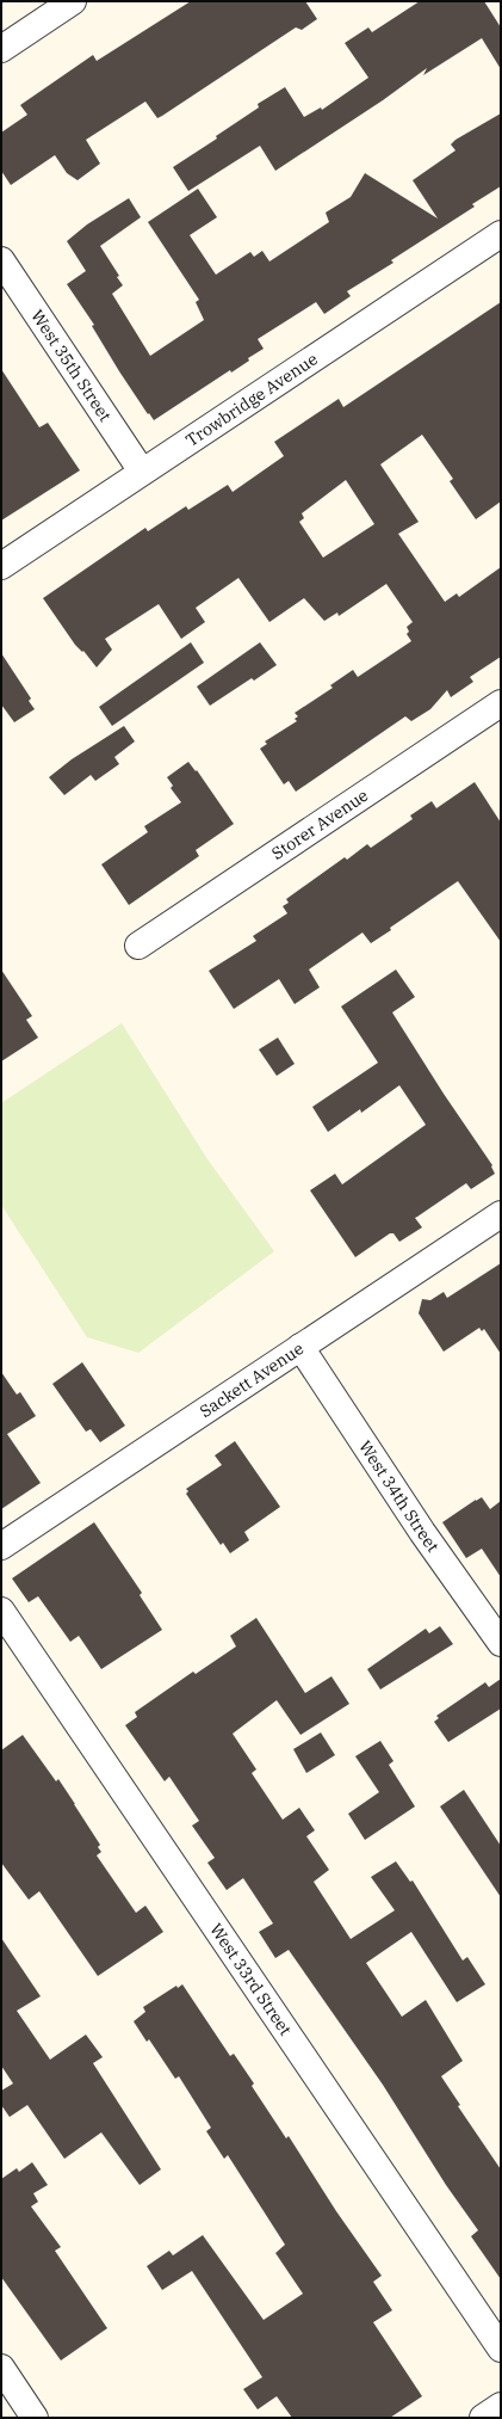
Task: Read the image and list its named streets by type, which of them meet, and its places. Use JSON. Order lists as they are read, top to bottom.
{
  "streets": {
    "street": [
      "West 35th Street",
      "Trowbridge Avenue",
      "Storer Avenue",
      "Sackett Avenue",
      "West 34th Street",
      "West 33rd Street"
    ]
  },
  "crossings": [
    ["West 35th Street", "Trowbridge Avenue"],
    ["Sackett Avenue", "West 34th Street"]
  ]
}
